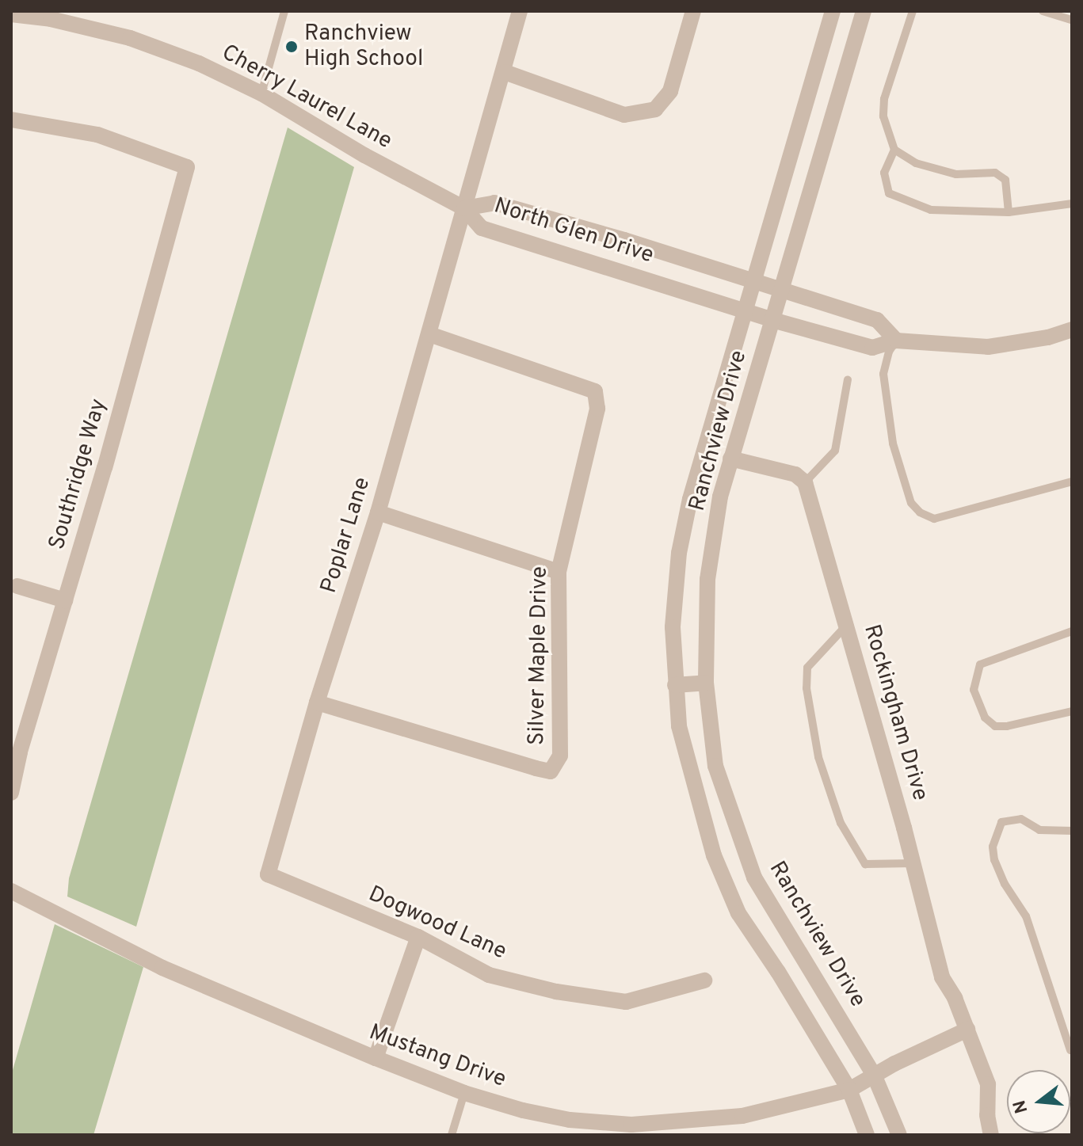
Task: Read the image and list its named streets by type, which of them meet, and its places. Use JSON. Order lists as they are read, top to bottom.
{
  "streets": {
    "street": [
      "Cherry Laurel Lane",
      "North Glen Drive",
      "Ranchview Drive",
      "Southridge Way",
      "Poplar Lane",
      "Silver Maple Drive",
      "Rockingham Drive",
      "Dogwood Lane",
      "Mustang Drive"
    ]
  },
  "crossings": [
    ["Cherry Laurel Lane", "North Glen Drive"],
    ["Cherry Laurel Lane", "Poplar Lane"],
    ["North Glen Drive", "Ranchview Drive"],
    ["North Glen Drive", "Poplar Lane"],
    ["Ranchview Drive", "Mustang Drive"],
    ["Poplar Lane", "Silver Maple Drive"],
    ["Poplar Lane", "Dogwood Lane"]
  ],
  "places": ["Ranchview High School"],
  "north": "left"
}
